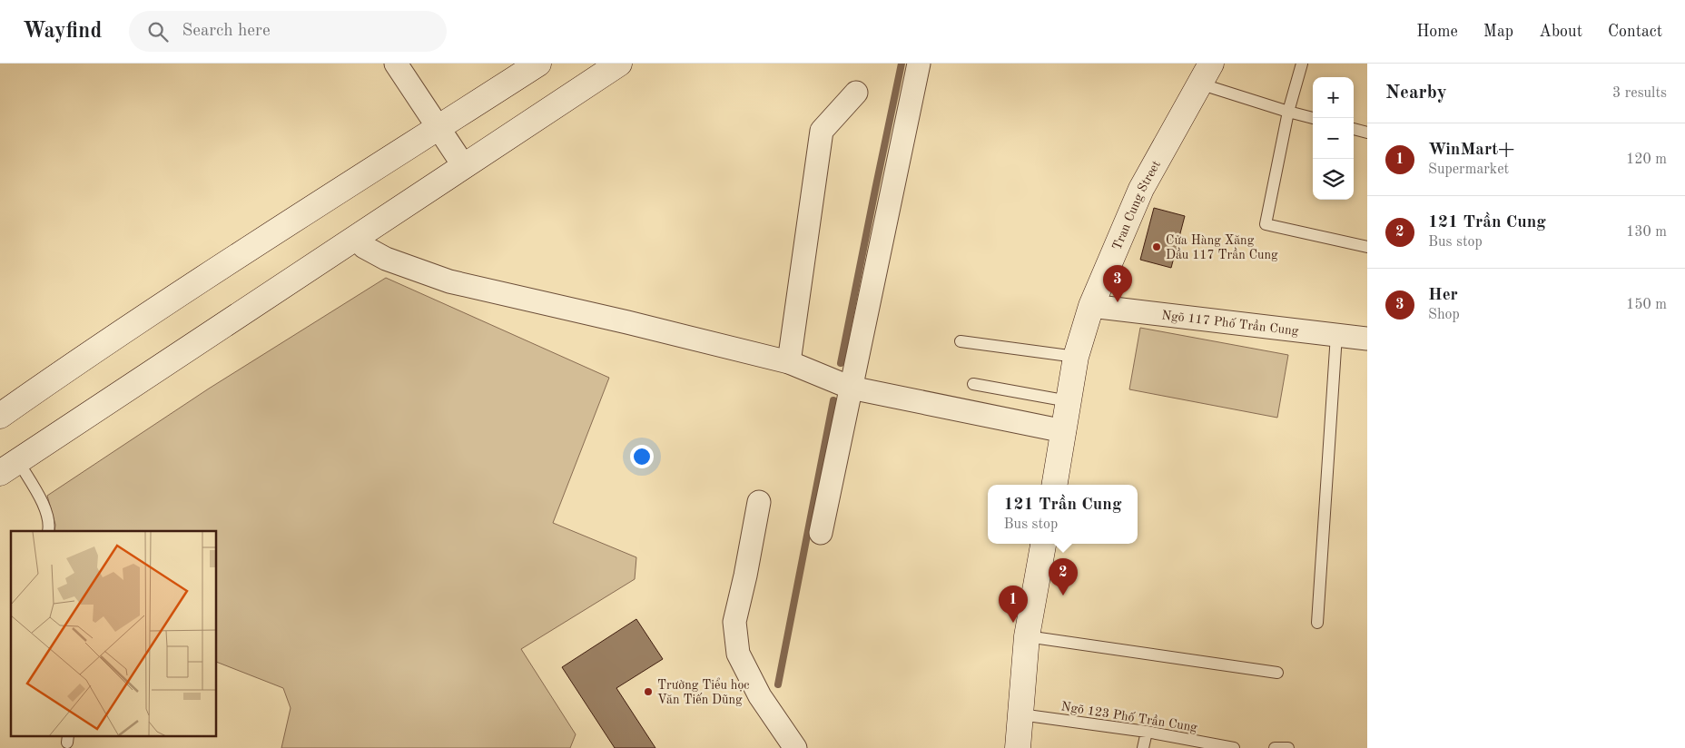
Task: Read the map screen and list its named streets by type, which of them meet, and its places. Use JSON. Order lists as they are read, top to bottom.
{
  "streets": {
    "street": ["Tran Cung Street", "Ngõ 117 Phố Trần Cung"],
    "lane": ["Ngõ 123 Phố Trần Cung"]
  },
  "crossings": [
    ["Tran Cung Street", "Ngõ 117 Phố Trần Cung"]
  ],
  "places": ["Cửa Hàng Xăng Dầu 117 Trần Cung", "Trường Tiểu học Văn Tiến Dũng"],
  "page": {
    "header": "Wayfind",
    "search": "Search here",
    "nav": [
      "Home",
      "Map",
      "About",
      "Contact"
    ],
    "heading": ["Nearby", "3 results"],
    "map_buttons": ["+", "−"],
    "list": [
      {
        "mark": "1",
        "name": "WinMart+",
        "note": "Supermarket",
        "value": "120 m"
      },
      {
        "mark": "2",
        "name": "121 Trần Cung",
        "note": "Bus stop",
        "value": "130 m"
      },
      {
        "mark": "3",
        "name": "Her",
        "note": "Shop",
        "value": "150 m"
      }
    ],
    "pins": ["3", "2", "1"],
    "popup": ["121 Trần Cung", "Bus stop"]
  }
}
